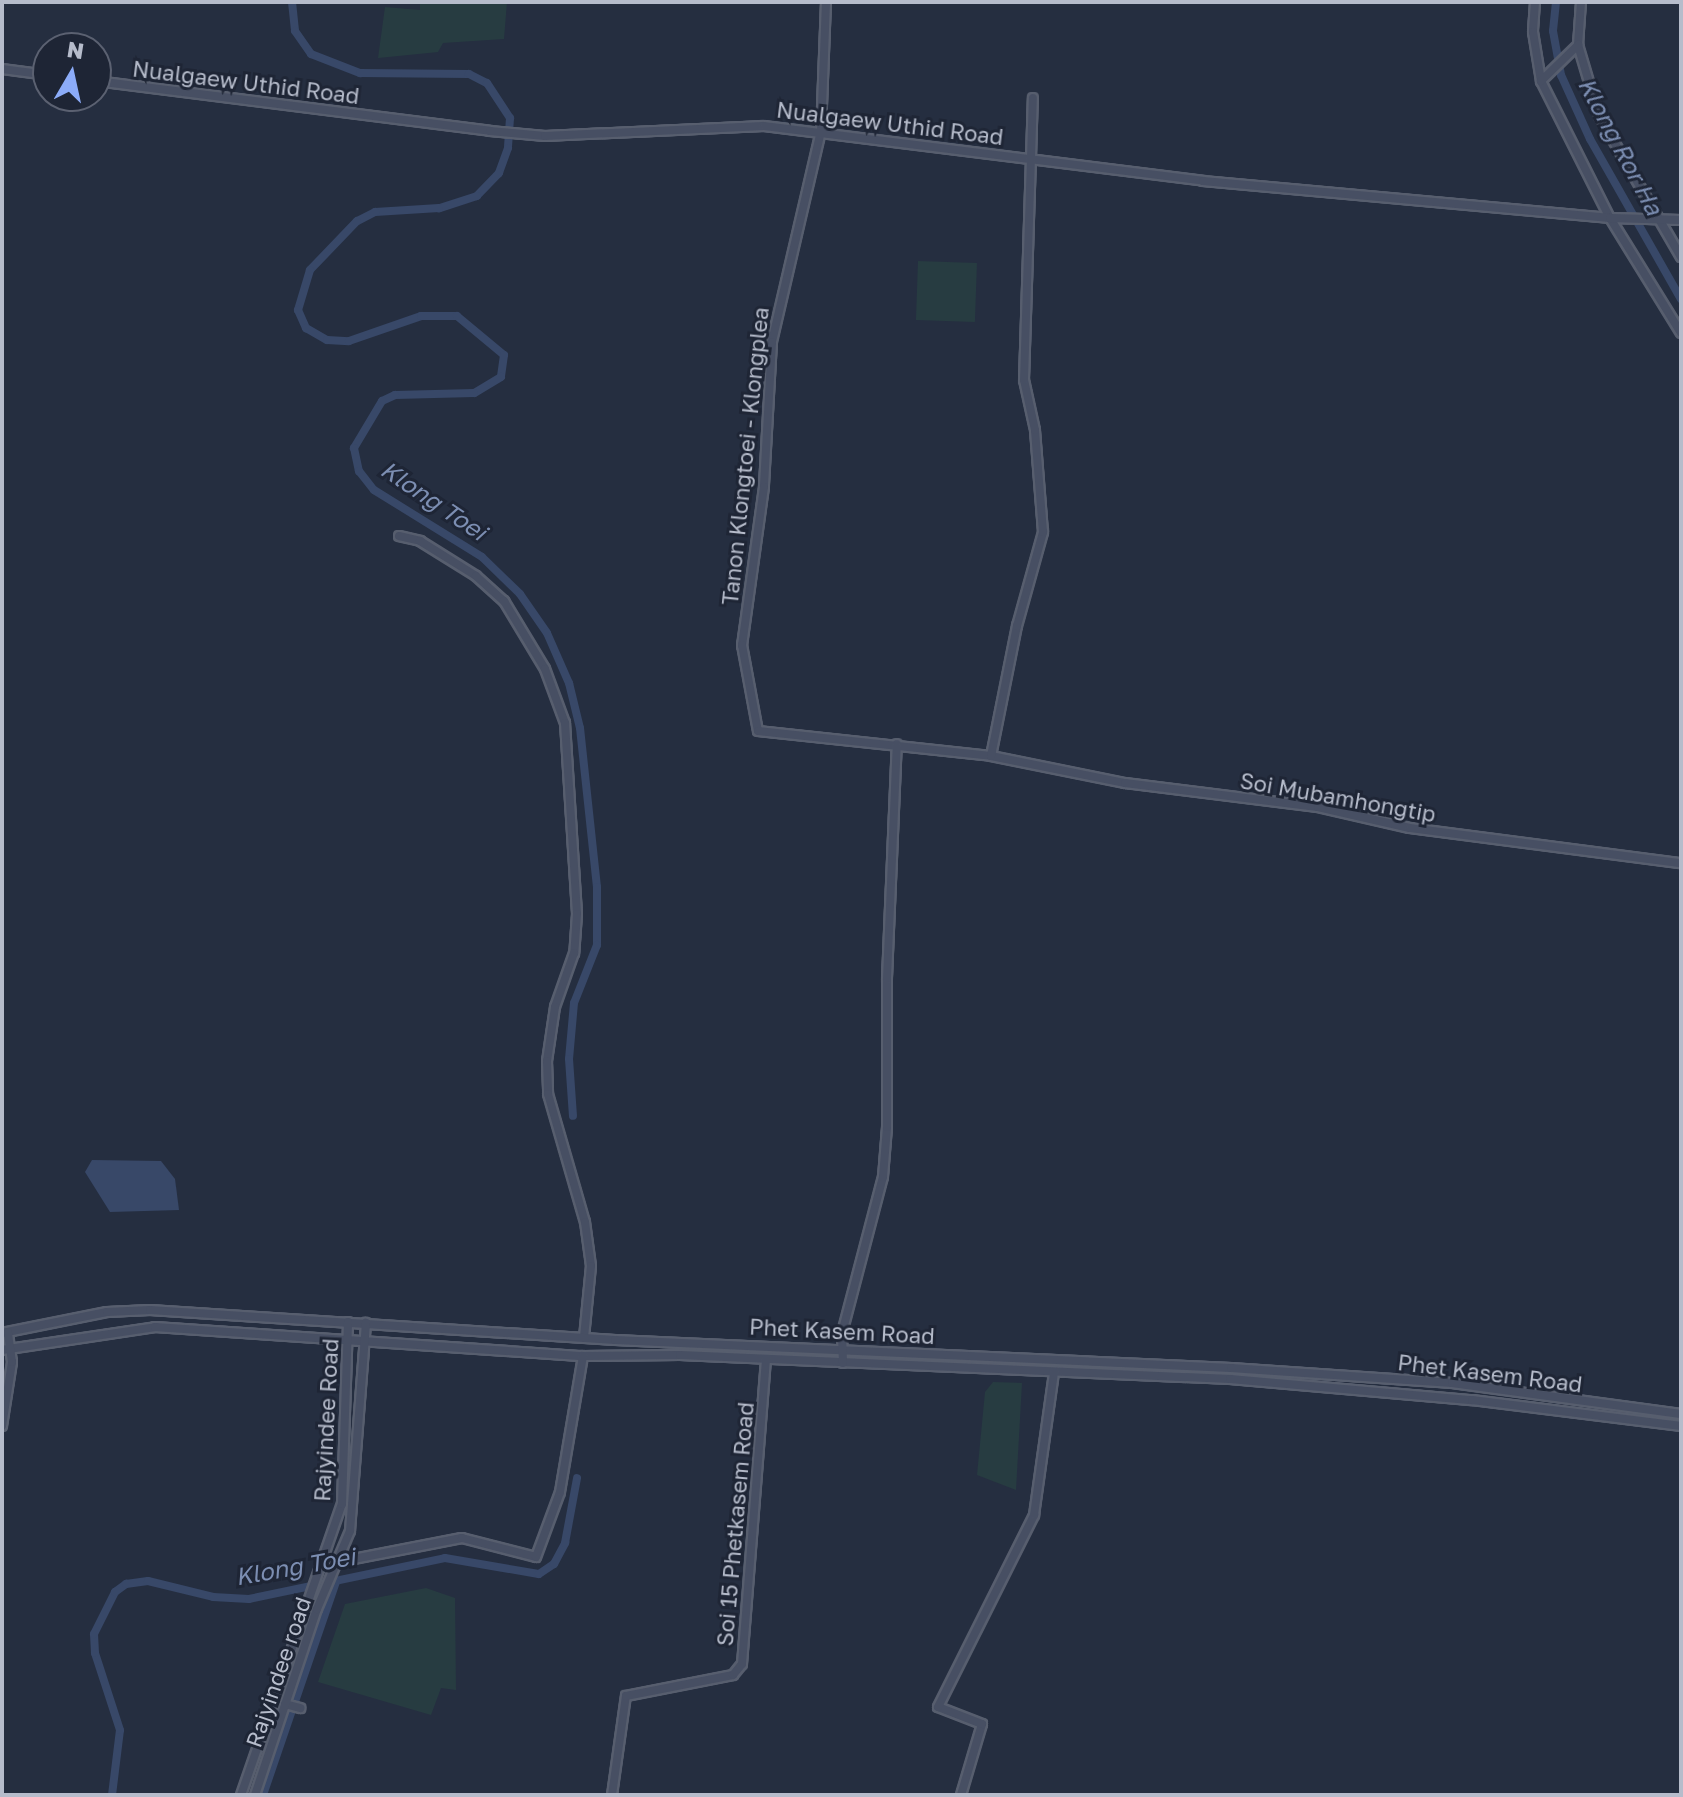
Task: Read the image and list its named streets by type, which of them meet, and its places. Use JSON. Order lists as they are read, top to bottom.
{
  "streets": {
    "street": [
      "Nualgaew Uthid Road",
      "Tanon Klongtoei - Klongplea",
      "Soi Mubamhongtip",
      "Phet Kasem Road",
      "Rajyindee Road",
      "Soi 15 Phetkasem Road",
      "Rajyindee road"
    ]
  },
  "crossings": [
    ["Nualgaew Uthid Road", "Tanon Klongtoei - Klongplea"],
    ["Tanon Klongtoei - Klongplea", "Soi Mubamhongtip"],
    ["Phet Kasem Road", "Rajyindee Road"],
    ["Phet Kasem Road", "Soi 15 Phetkasem Road"],
    ["Rajyindee Road", "Rajyindee road"]
  ],
  "water": ["Klong Ror Ha", "Klong Toei"],
  "north": "top"
}
